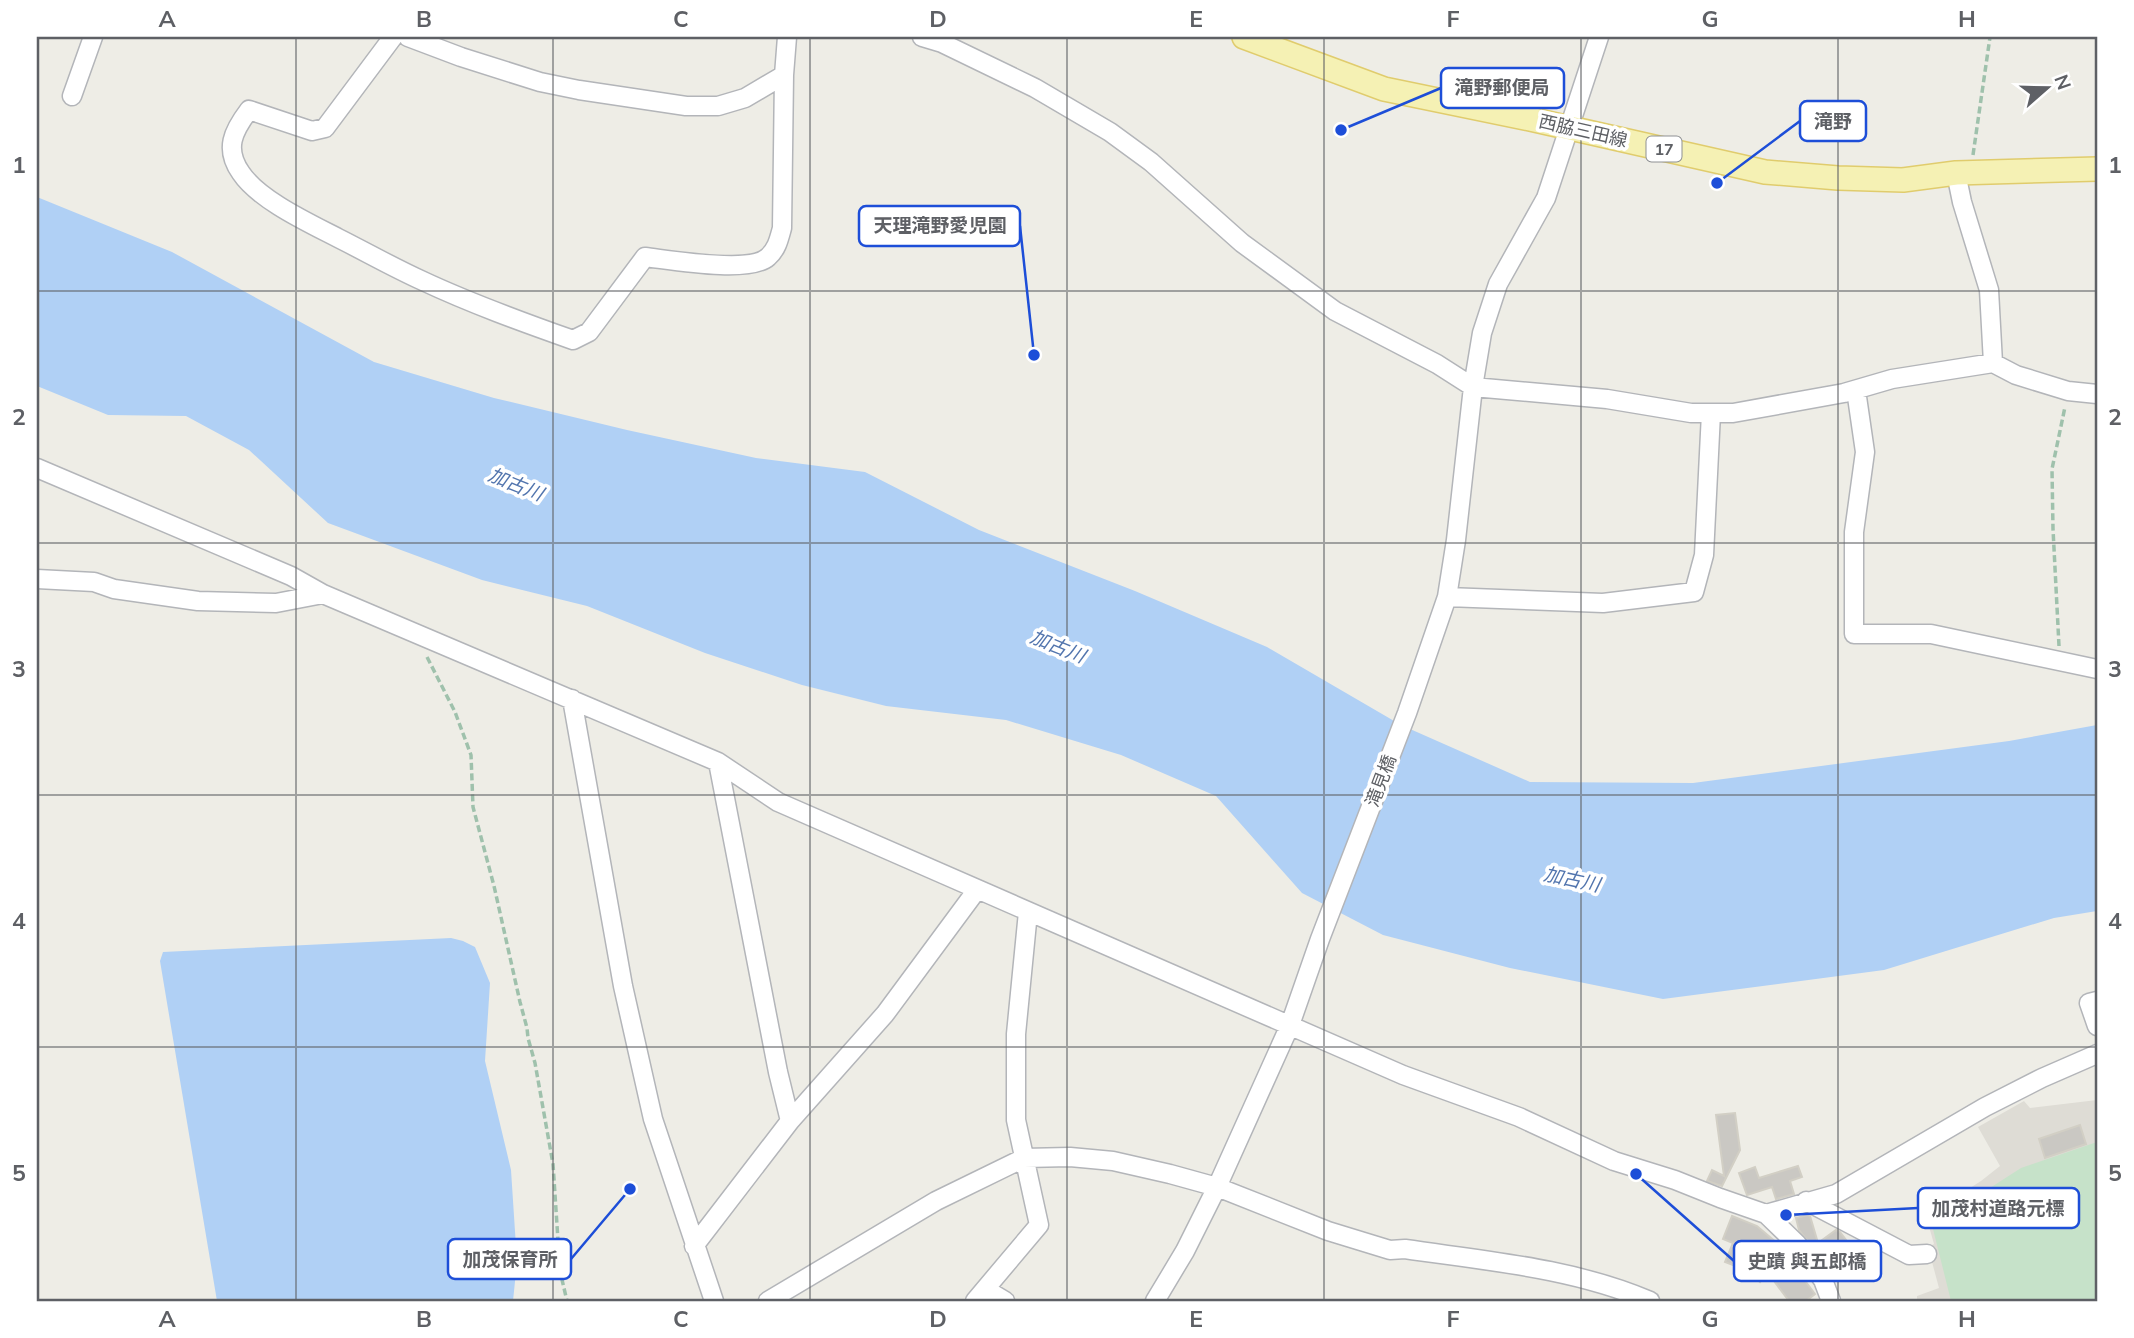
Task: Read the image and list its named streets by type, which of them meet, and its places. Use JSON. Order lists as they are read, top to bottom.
{
  "streets": {
    "main road": ["西脇三田線", "17"],
    "street": ["滝見橋"]
  },
  "crossings": [
    ["西脇三田線", "滝見橋"]
  ],
  "water": ["加古川"],
  "places": [
    "滝野郵便局",
    "滝野",
    "天理滝野愛児園",
    "史蹟 與五郎橋",
    "加茂保育所",
    "加茂村道路元標"
  ],
  "north": "right",
  "grid": {
    "columns": [
      "A",
      "B",
      "C",
      "D",
      "E",
      "F",
      "G",
      "H"
    ],
    "rows": [
      "1",
      "2",
      "3",
      "4",
      "5"
    ]
  }
}
